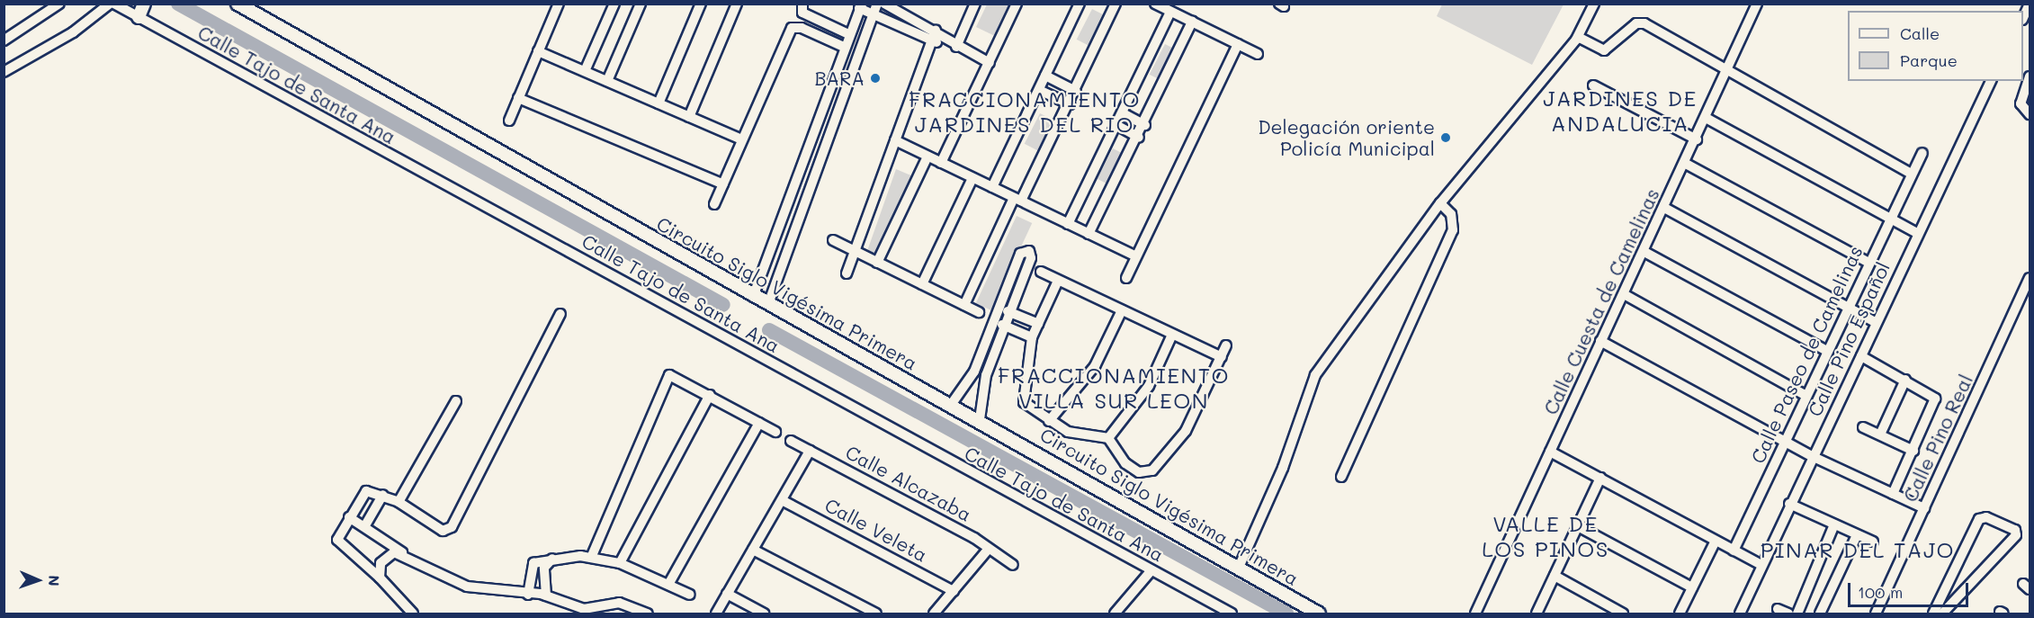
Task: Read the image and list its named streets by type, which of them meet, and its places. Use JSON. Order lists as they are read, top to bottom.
{
  "streets": {
    "main road": ["Circuito Siglo Vigésima Primera"],
    "street": [
      "Calle Tajo de Santa Ana",
      "Calle Cuesta de Camelinas",
      "Calle Pino Español",
      "Calle Paseo de Camelinas",
      "Calle Pino Real",
      "Calle Alcazaba",
      "Calle Veleta"
    ]
  },
  "districts": [
    "JARDINES DE ANDALUCIA",
    "FRACCIONAMIENTO JARDINES DEL RIO",
    "FRACCIONAMIENTO VILLA SUR LEON",
    "VALLE DE LOS PINOS",
    "PINAR DEL TAJO"
  ],
  "places": ["BARA", "Delegación oriente Policía Municipal"],
  "legend": ["Calle", "Parque"],
  "scale_bar": "100 m",
  "north": "right"
}
